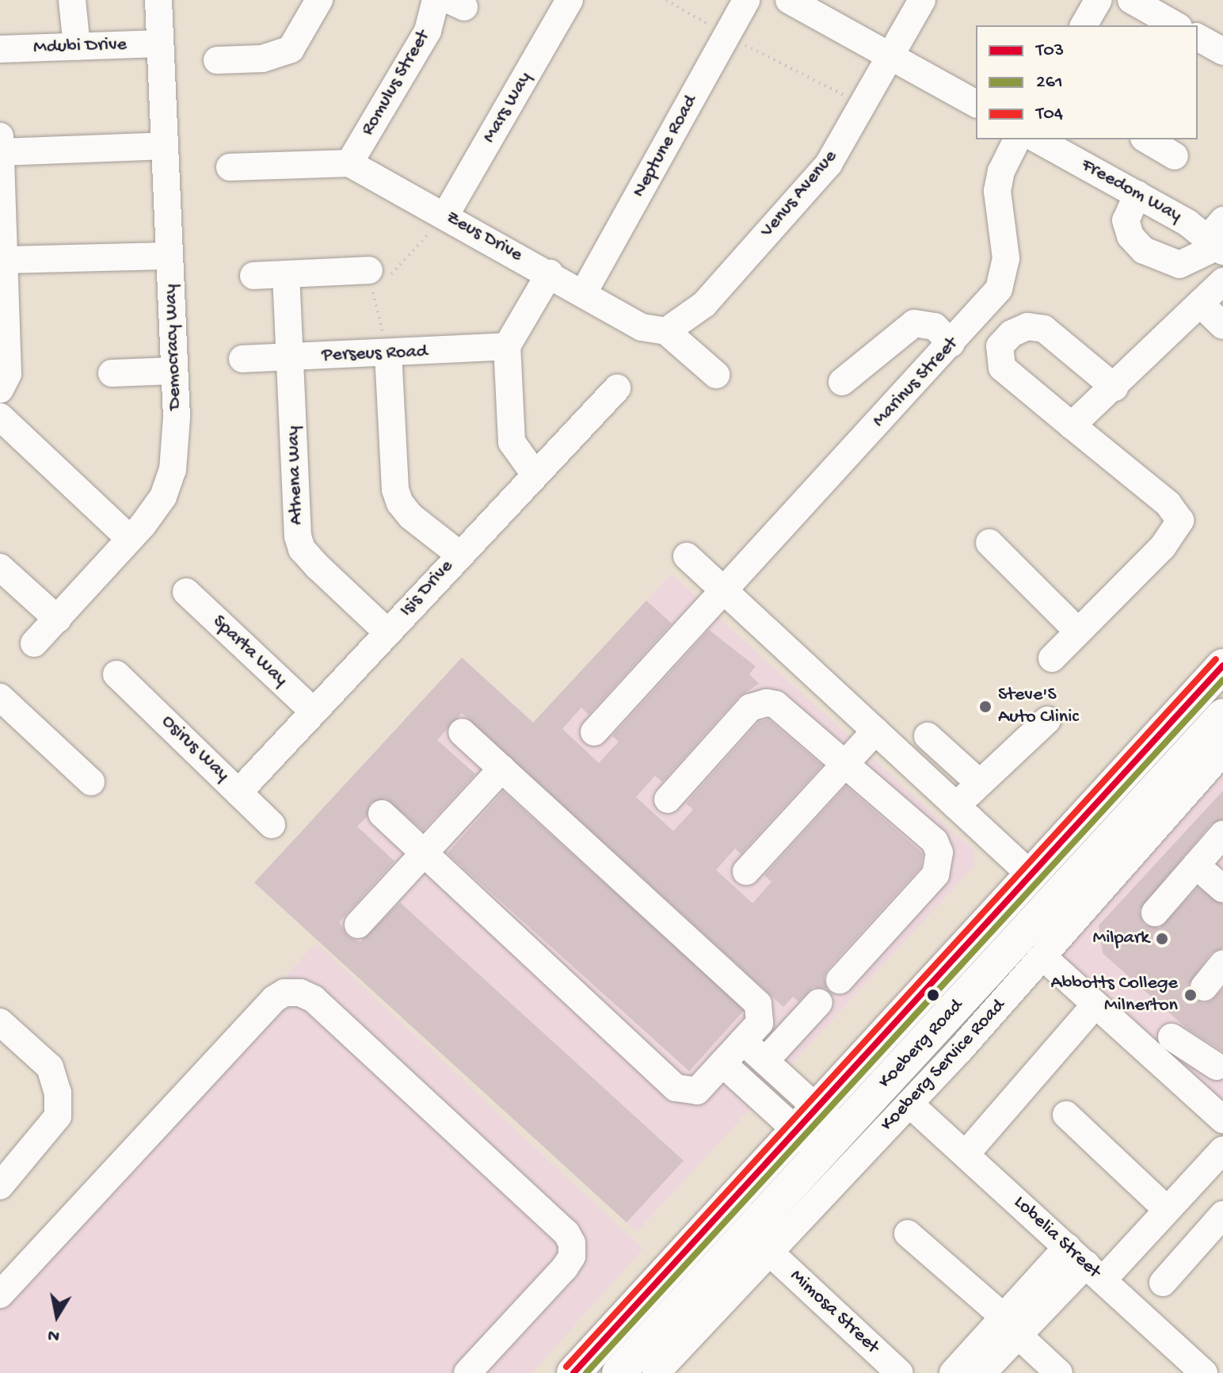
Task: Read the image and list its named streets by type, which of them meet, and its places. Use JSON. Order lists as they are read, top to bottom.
{
  "streets": {
    "main road": ["Koeberg Road"],
    "street": [
      "Mdubi Drive",
      "Romulus Street",
      "Mars Way",
      "Neptune Road",
      "Freedom Way",
      "Venus Avenue",
      "Zeus Drive",
      "Democracy Way",
      "Perseus Road",
      "Marinus Street",
      "Athena Way",
      "Isis Drive",
      "Sparta Way",
      "Osirus Way",
      "Koeberg Service Road",
      "Lobelia Street",
      "Mimosa Street"
    ]
  },
  "crossings": [
    ["Mdubi Drive", "Democracy Way"],
    ["Romulus Street", "Zeus Drive"],
    ["Mars Way", "Zeus Drive"],
    ["Neptune Road", "Zeus Drive"],
    ["Venus Avenue", "Zeus Drive"],
    ["Perseus Road", "Athena Way"],
    ["Athena Way", "Isis Drive"],
    ["Isis Drive", "Sparta Way"],
    ["Isis Drive", "Osirus Way"],
    ["Koeberg Service Road", "Lobelia Street"],
    ["Koeberg Service Road", "Mimosa Street"]
  ],
  "places": ["Steve'S Auto Clinic", "Milpark", "Abbotts College Milnerton"],
  "lines": ["transit line T04", "transit line T03", "transit line 261"],
  "legend": ["T03", "261", "T04"],
  "north": "bottom"
}
